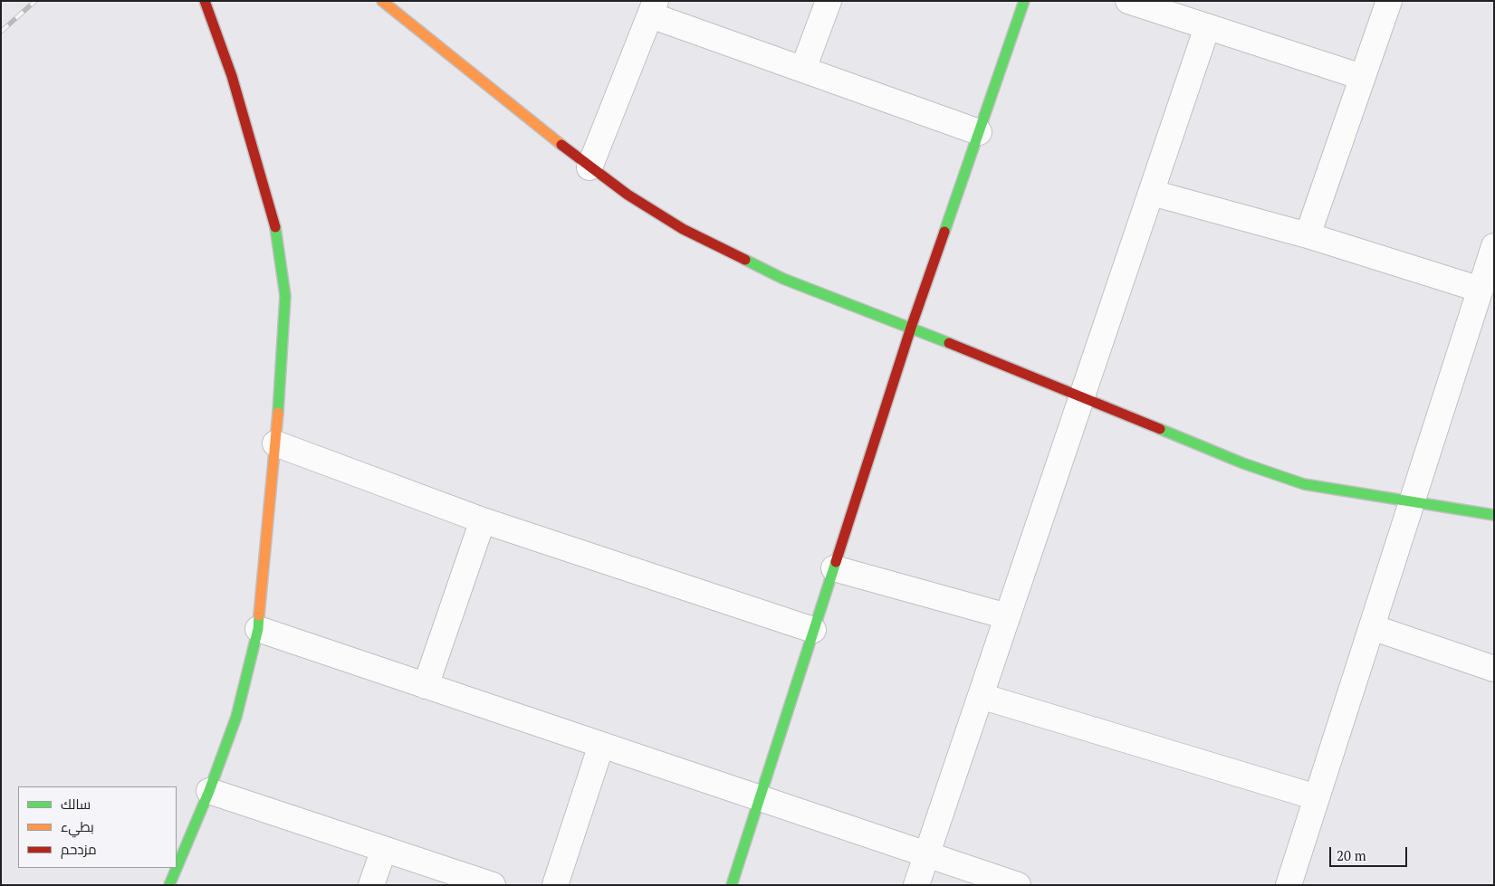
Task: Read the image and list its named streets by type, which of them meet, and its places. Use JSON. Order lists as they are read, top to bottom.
{
  "legend": ["سالك", "بطيء", "مزدحم"],
  "scale_bar": "20 m"
}
